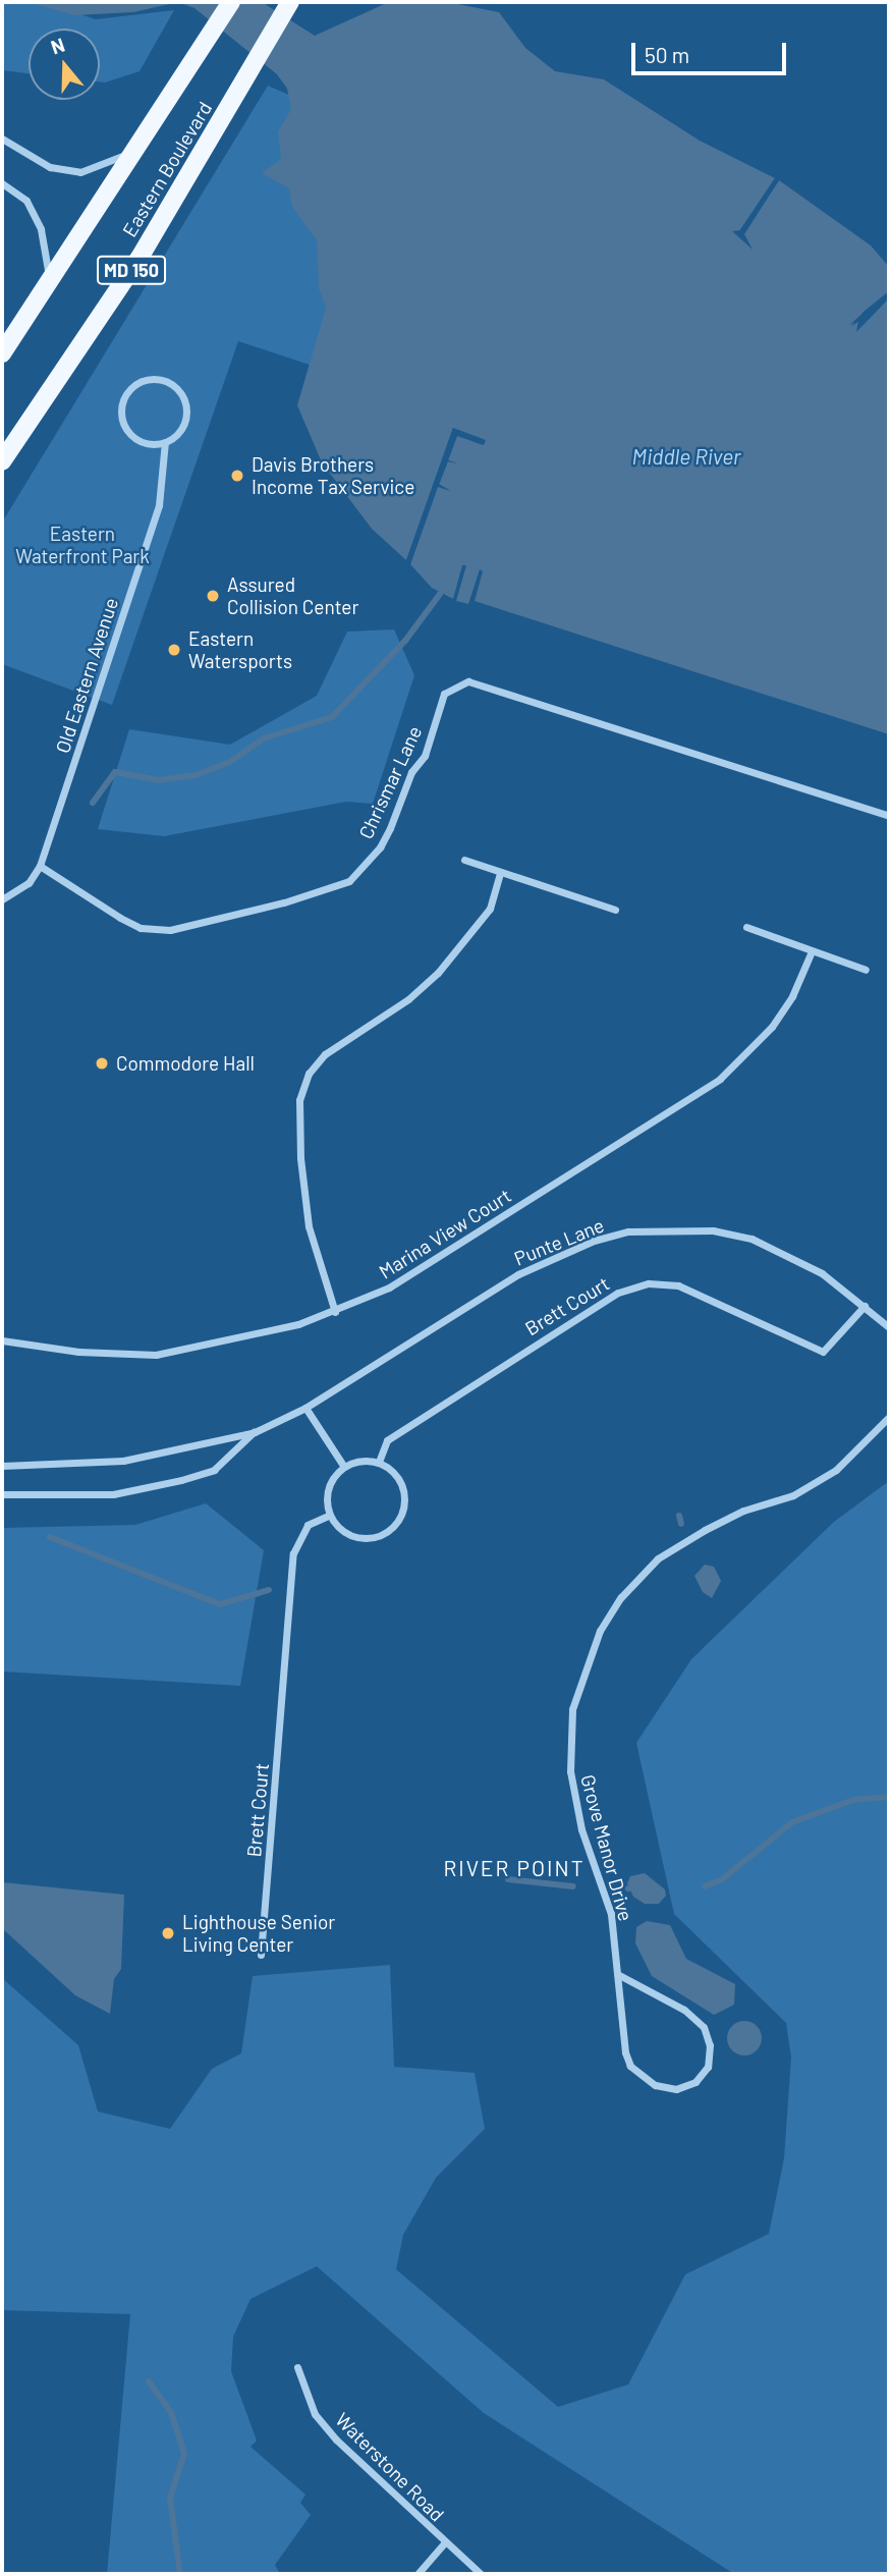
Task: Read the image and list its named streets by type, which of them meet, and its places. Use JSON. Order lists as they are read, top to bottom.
{
  "streets": {
    "main road": ["Eastern Boulevard", "MD 150"],
    "street": [
      "Old Eastern Avenue",
      "Chrismar Lane",
      "Marina View Court",
      "Punte Lane",
      "Brett Court",
      "Grove Manor Drive",
      "Waterstone Road"
    ]
  },
  "crossings": [
    ["Old Eastern Avenue", "Chrismar Lane"],
    ["Punte Lane", "Brett Court"]
  ],
  "districts": ["RIVER POINT"],
  "water": ["Middle River"],
  "parks": ["Eastern Waterfront Park"],
  "places": [
    "Davis Brothers Income Tax Service",
    "Assured Collision Center",
    "Eastern Watersports",
    "Commodore Hall",
    "Lighthouse Senior Living Center"
  ],
  "scale_bar": "50 m",
  "north": "top"
}
